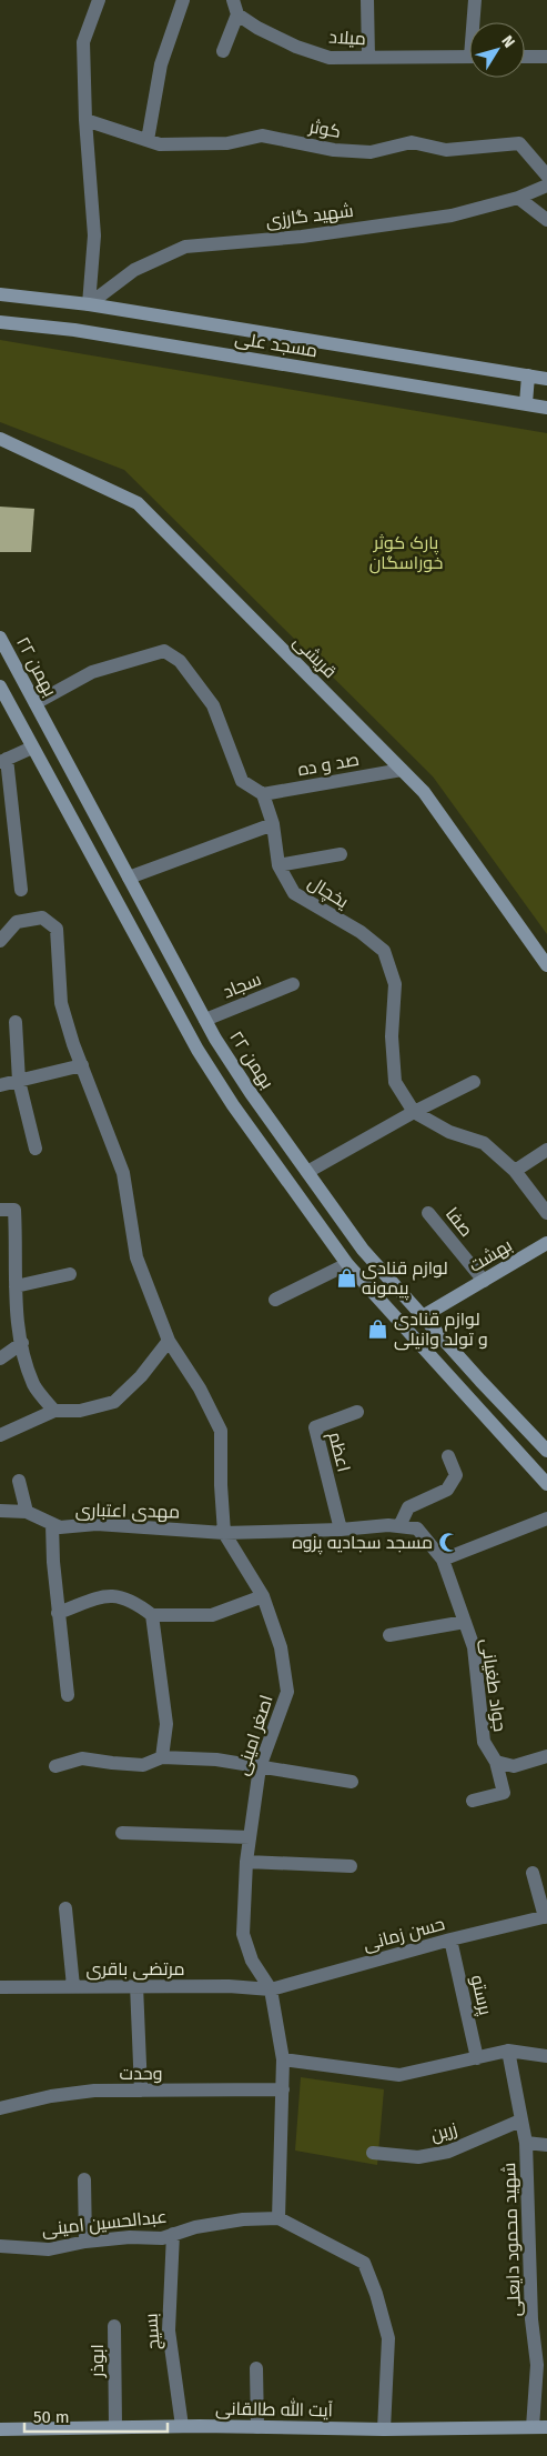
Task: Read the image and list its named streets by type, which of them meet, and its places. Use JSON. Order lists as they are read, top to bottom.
{
  "streets": {
    "main road": [
      "مسجد علی",
      "قریشی",
      "۲۲ بهمن",
      "بهشت",
      "آیت الله طالقانی"
    ],
    "street": [
      "میلاد",
      "کوثر",
      "شهید گارزی",
      "صد و ده",
      "یخچال",
      "سجاد",
      "صفا",
      "اعظم",
      "مهدی اعتباری",
      "جواد طغیانی",
      "اصغر امینی",
      "حسن زمانی",
      "مرتضی باقری",
      "پرستو",
      "وحدت",
      "زرین",
      "عبدالحسین امینی",
      "شهید محمود دایعلی",
      "بسیج",
      "ابوذر"
    ]
  },
  "crossings": [
    ["شهید گارزی", "مسجد علی"],
    ["قریشی", "صد و ده"],
    ["۲۲ بهمن", "سجاد"],
    ["۲۲ بهمن", "بهشت"],
    ["صد و ده", "یخچال"],
    ["صفا", "بهشت"],
    ["اعظم", "مهدی اعتباری"],
    ["مهدی اعتباری", "جواد طغیانی"],
    ["مهدی اعتباری", "اصغر امینی"],
    ["اصغر امینی", "حسن زمانی"],
    ["اصغر امینی", "مرتضی باقری"],
    ["حسن زمانی", "مرتضی باقری"],
    ["حسن زمانی", "پرستو"],
    ["زرین", "شهید محمود دایعلی"],
    ["عبدالحسین امینی", "بسیج"],
    ["شهید محمود دایعلی", "آیت الله طالقانی"],
    ["بسیج", "آیت الله طالقانی"],
    ["ابوذر", "آیت الله طالقانی"]
  ],
  "parks": ["پارک کوثر خوراسگان"],
  "places": {
    "shop": ["لوازم قنادی پیمونه", "لوازم قنادی و تولد وانیلی"],
    "mosque": ["مسجد سجادیه پزوه"]
  },
  "scale_bar": "50 m",
  "north": "top right"
}
